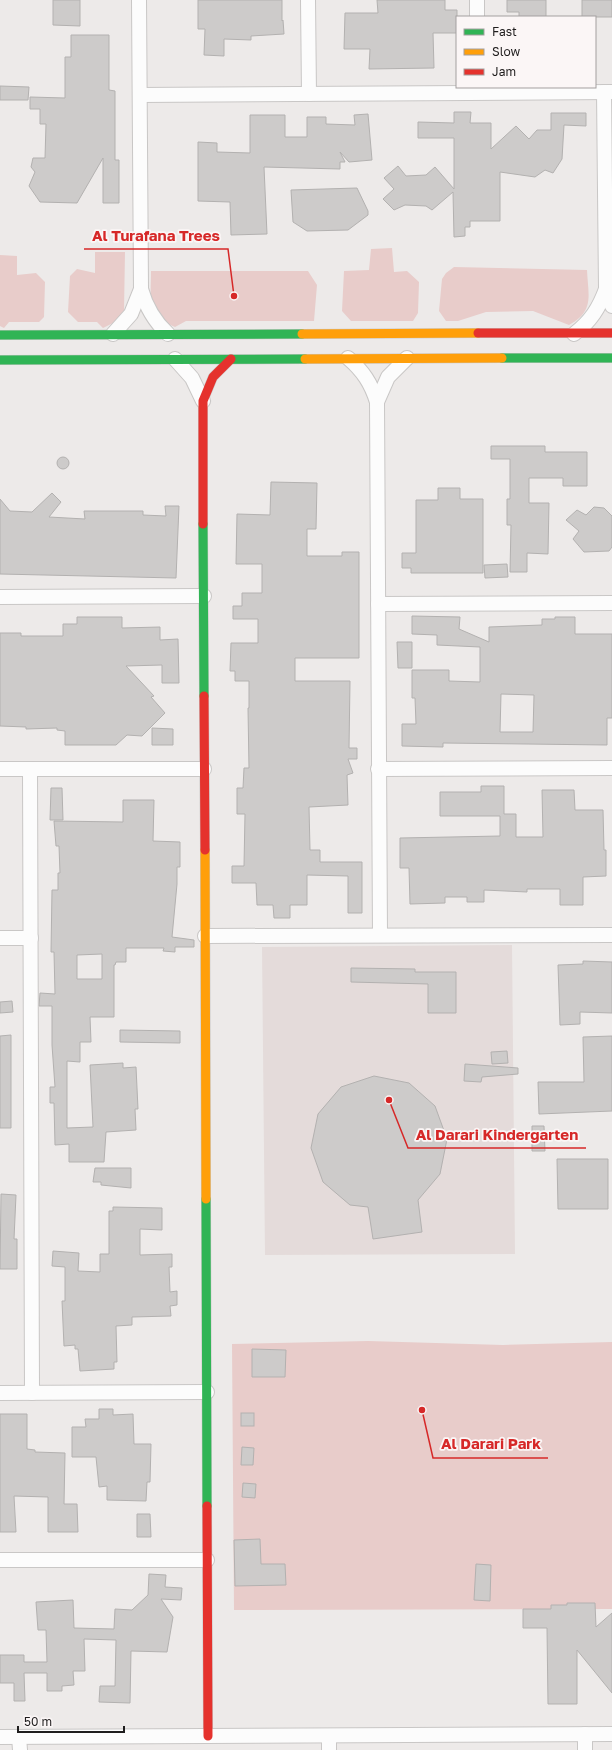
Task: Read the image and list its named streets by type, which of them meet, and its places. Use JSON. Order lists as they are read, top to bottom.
{
  "places": ["Al Turafana Trees", "Al Darari Kindergarten", "Al Darari Park"],
  "legend": ["Fast", "Slow", "Jam"],
  "scale_bar": "50 m"
}
